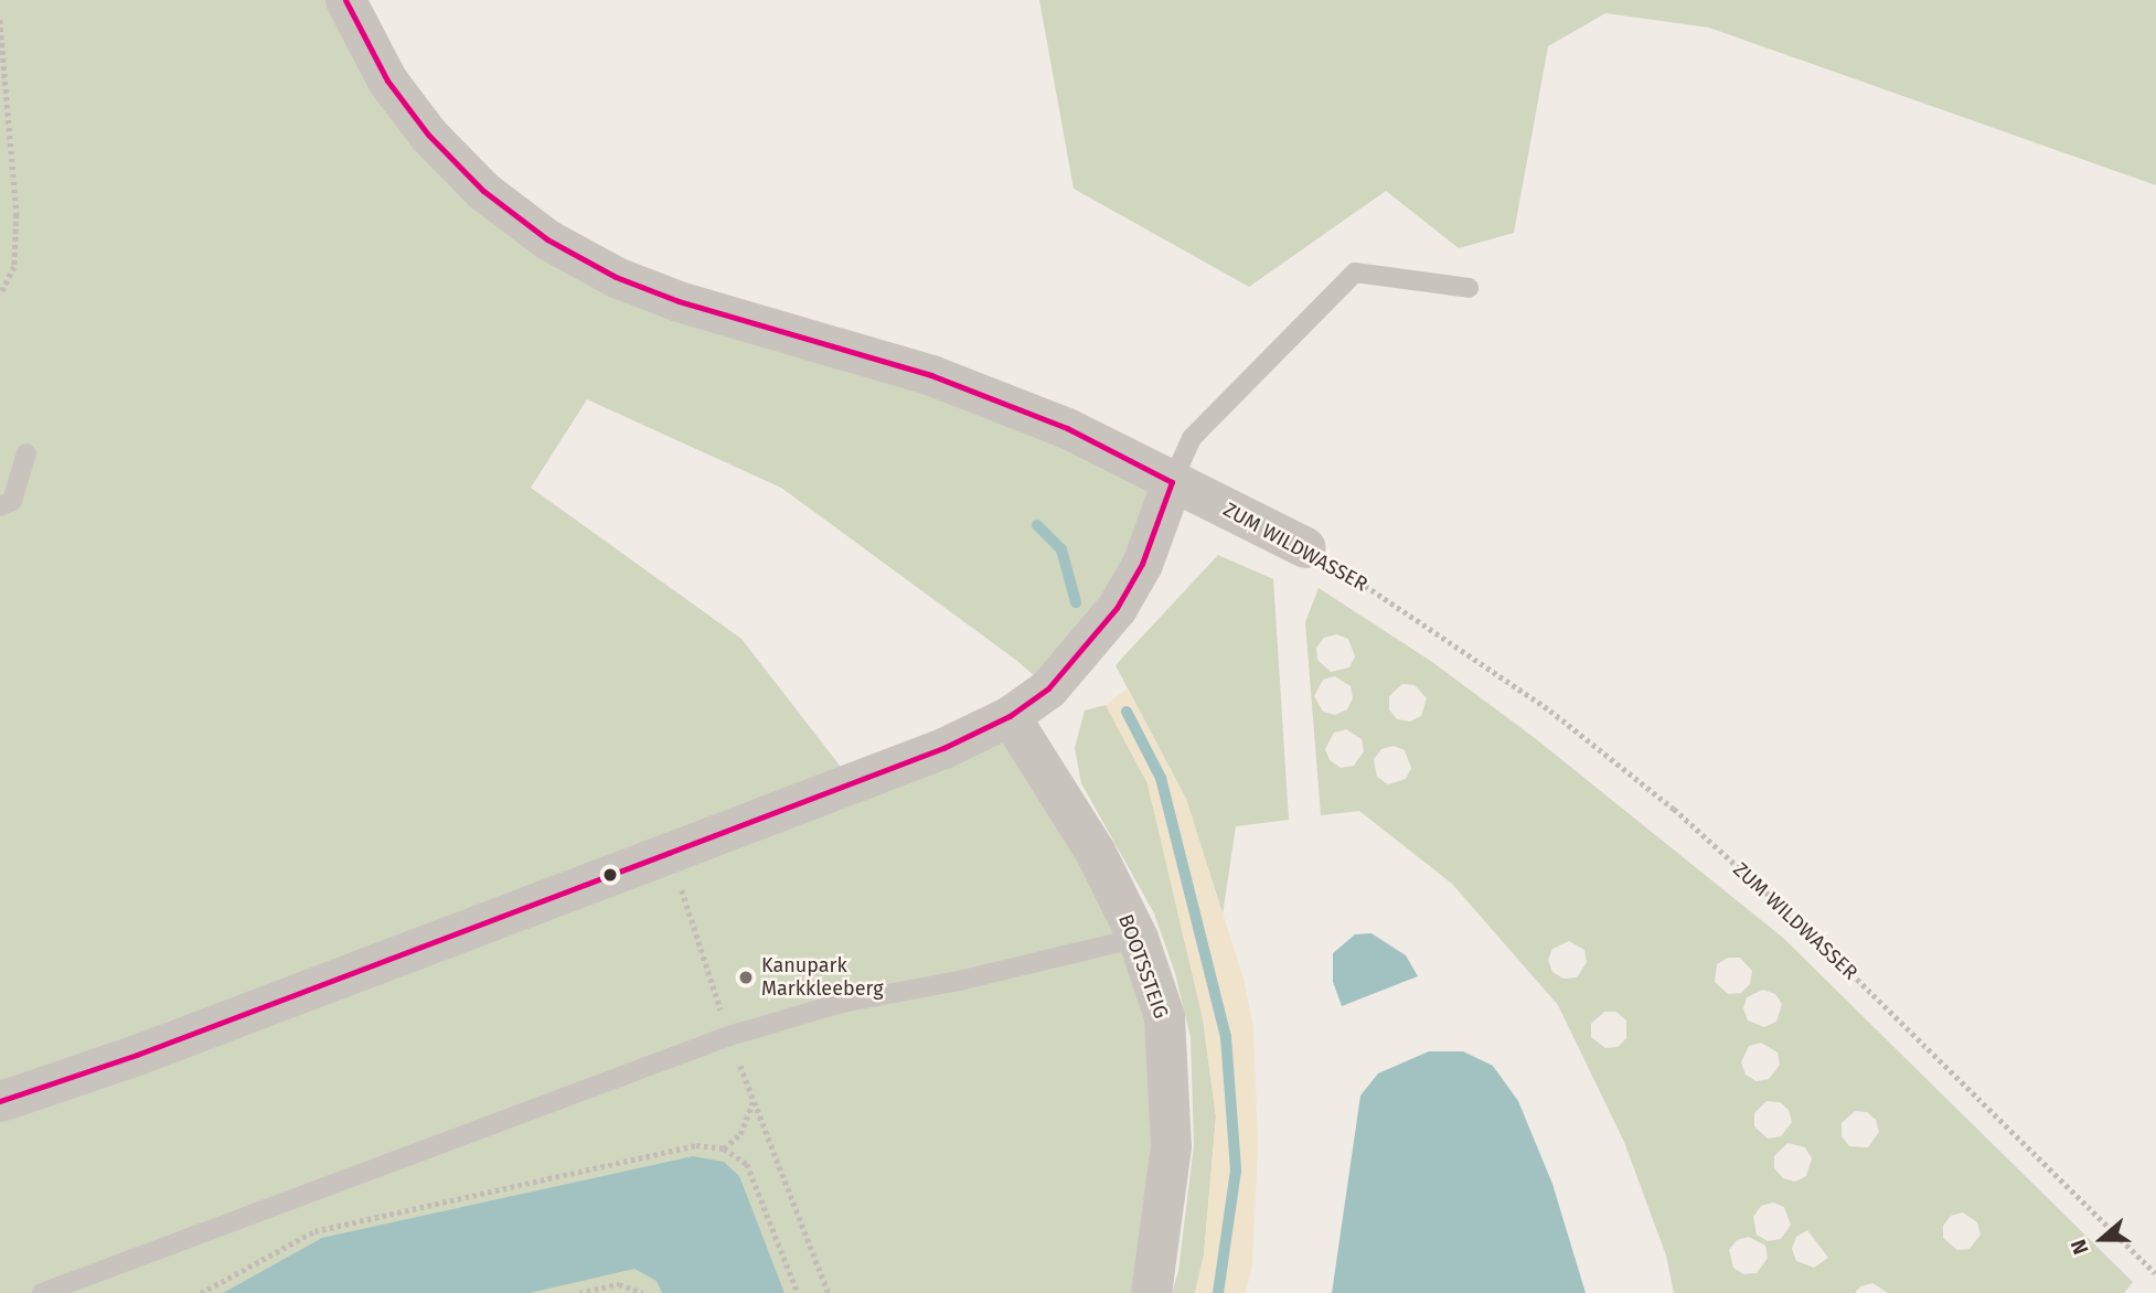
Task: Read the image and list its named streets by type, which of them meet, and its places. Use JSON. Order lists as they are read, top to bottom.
{
  "streets": {
    "street": ["ZUM WILDWASSER", "BOOTSSTEIG"]
  },
  "places": ["Kanupark Markkleeberg"],
  "north": "left"
}
